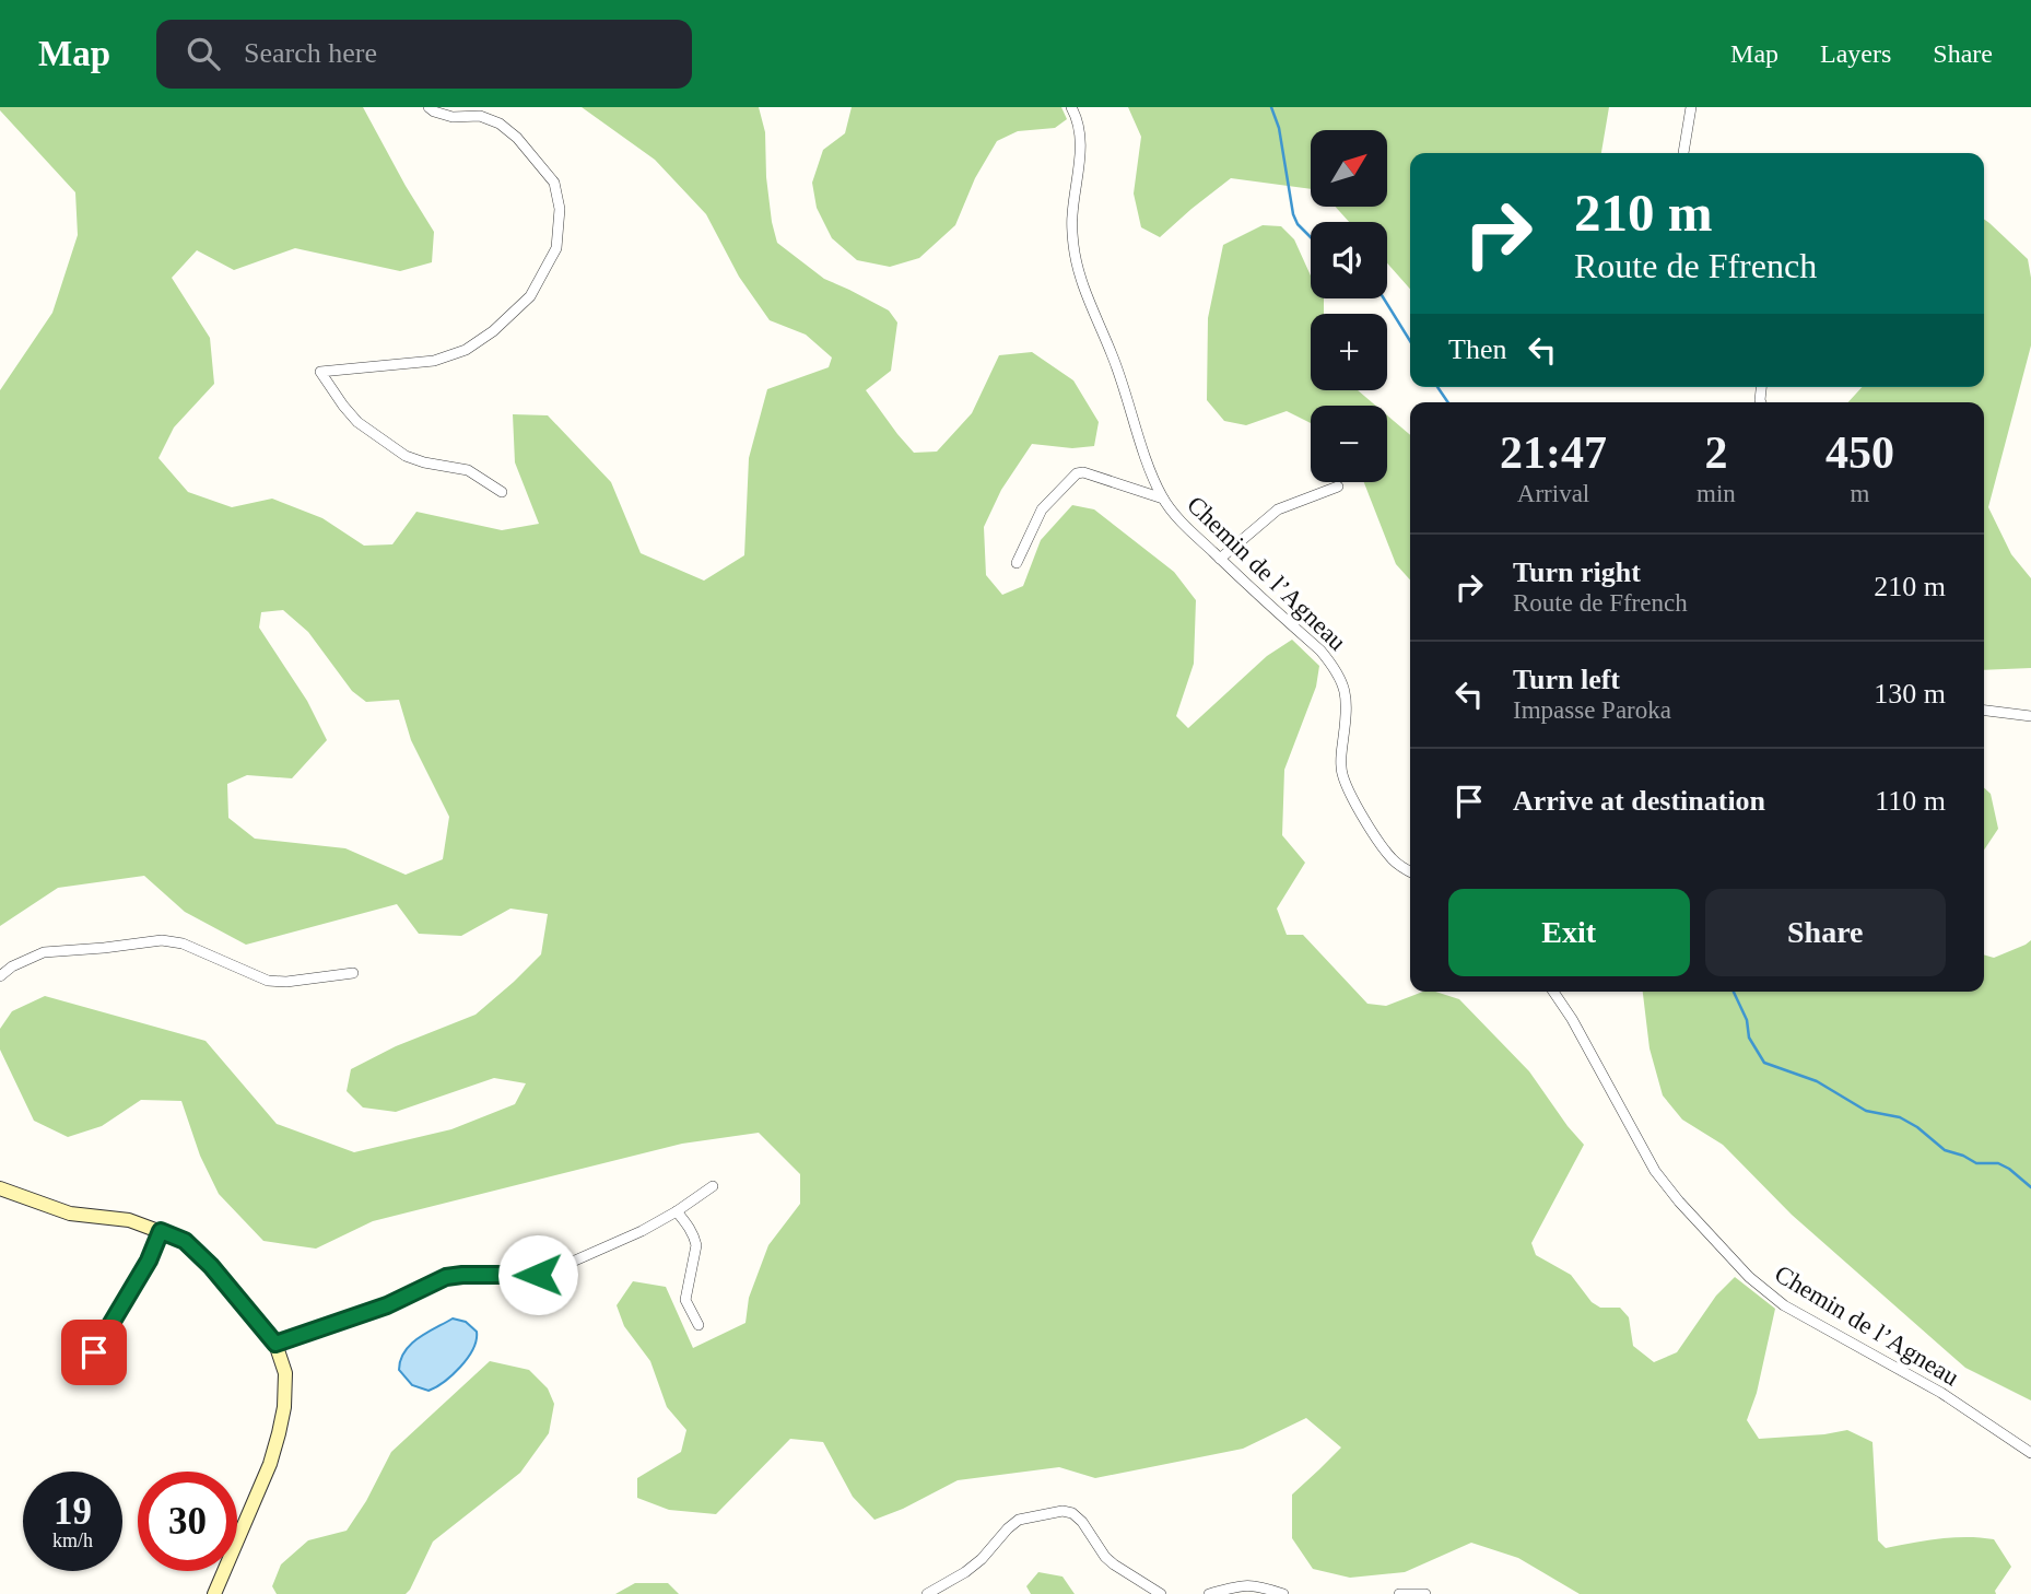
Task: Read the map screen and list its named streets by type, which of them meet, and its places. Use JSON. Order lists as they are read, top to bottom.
{
  "streets": {
    "street": ["Chemin de l’Agneau"]
  },
  "north": "top right",
  "page": {
    "header": "Map",
    "search": "Search here",
    "nav": ["Map", "Layers", "Share"],
    "map_buttons": ["+", "−"],
    "turn": ["210 m", "Route de Ffrench"],
    "then": "Then",
    "eta": [
      "21:47",
      "Arrival",
      "2",
      "min",
      "450",
      "m"
    ],
    "list": [
      {
        "name": "Turn right",
        "note": "Route de Ffrench",
        "value": "210 m"
      },
      {
        "name": "Turn left",
        "note": "Impasse Paroka",
        "value": "130 m"
      },
      {
        "name": "Arrive at destination",
        "value": "110 m"
      }
    ],
    "buttons": ["Exit", "Share"],
    "speed": "19 km/h",
    "limit": "30"
  }
}
